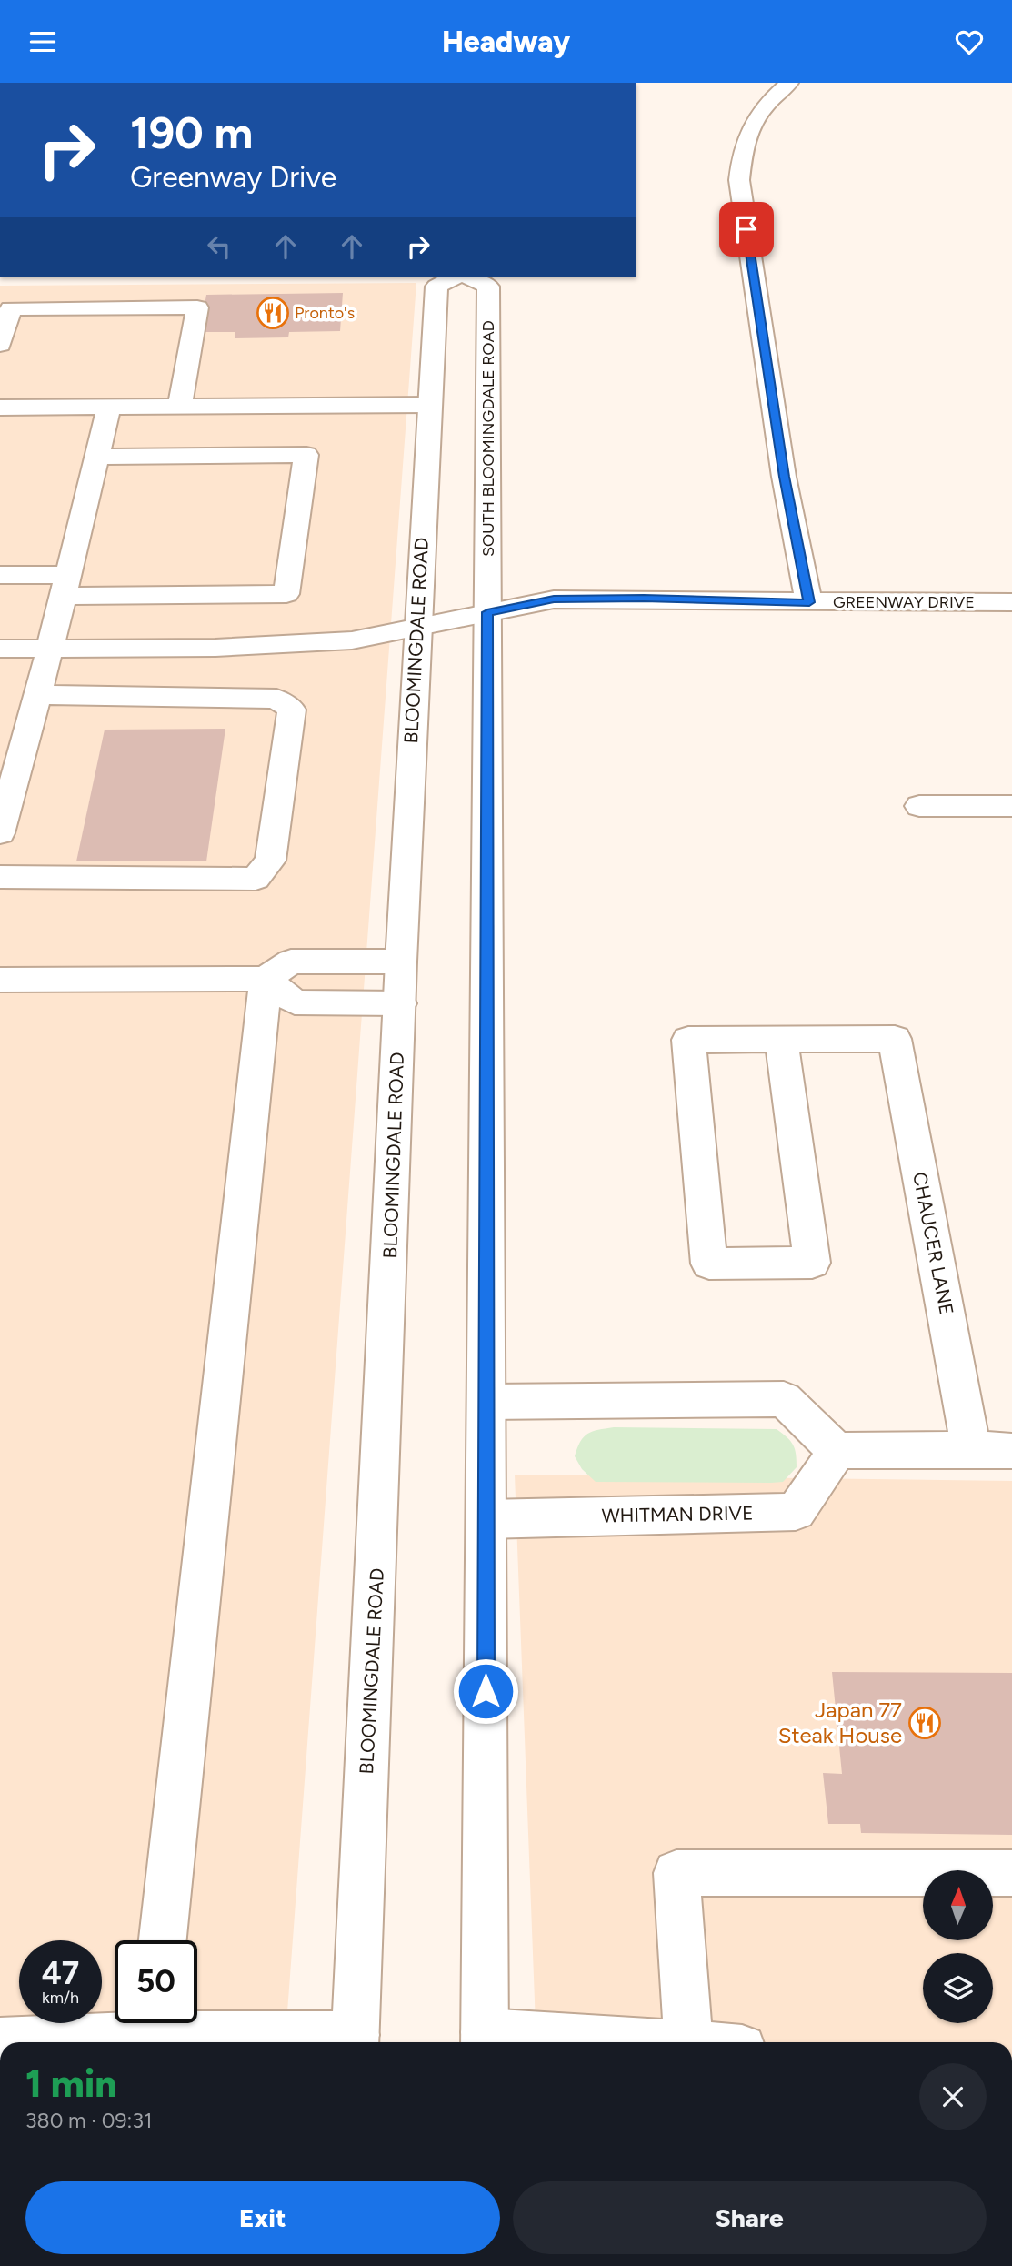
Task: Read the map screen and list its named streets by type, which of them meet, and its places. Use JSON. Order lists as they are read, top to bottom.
{
  "streets": {
    "main road": [
      "SOUTH BLOOMINGDALE ROAD",
      "GREENWAY DRIVE",
      "BLOOMINGDALE ROAD",
      "CHAUCER LANE",
      "WHITMAN DRIVE"
    ]
  },
  "crossings": [
    ["SOUTH BLOOMINGDALE ROAD", "GREENWAY DRIVE"],
    ["GREENWAY DRIVE", "BLOOMINGDALE ROAD"]
  ],
  "places": {
    "restaurant": ["Pronto's", "Japan 77 Steak House"]
  },
  "north": "top",
  "page": {
    "header": "Headway",
    "turn": ["190 m", "Greenway Drive"],
    "speed": "47 km/h",
    "limit": "50",
    "heading": ["1 min", "380 m · 09:31"],
    "buttons": ["Exit", "Share"]
  }
}
